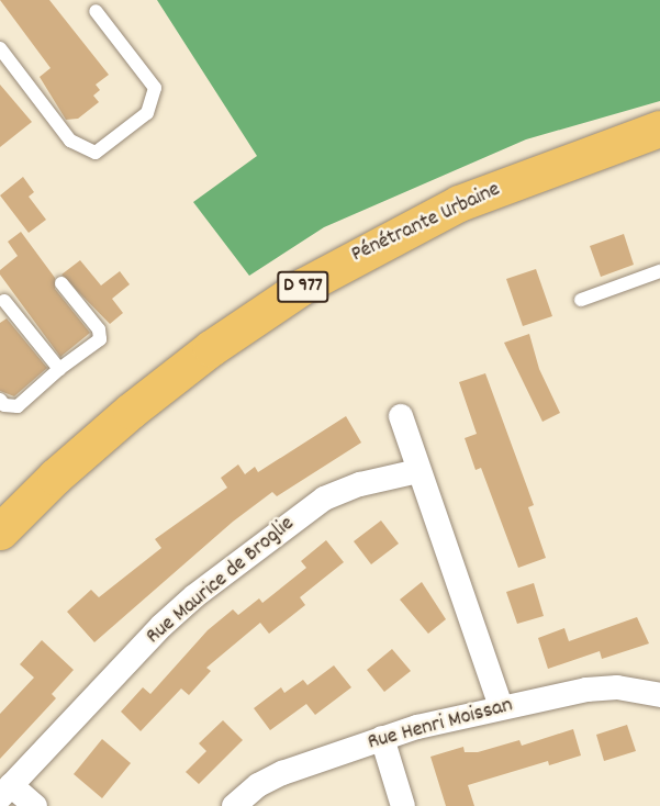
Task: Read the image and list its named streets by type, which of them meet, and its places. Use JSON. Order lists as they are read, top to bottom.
{
  "streets": {
    "main road": ["Pénétrante Urbaine", "D 977"],
    "street": ["Rue Maurice de Broglie", "Rue Henri Moissan"]
  }
}
